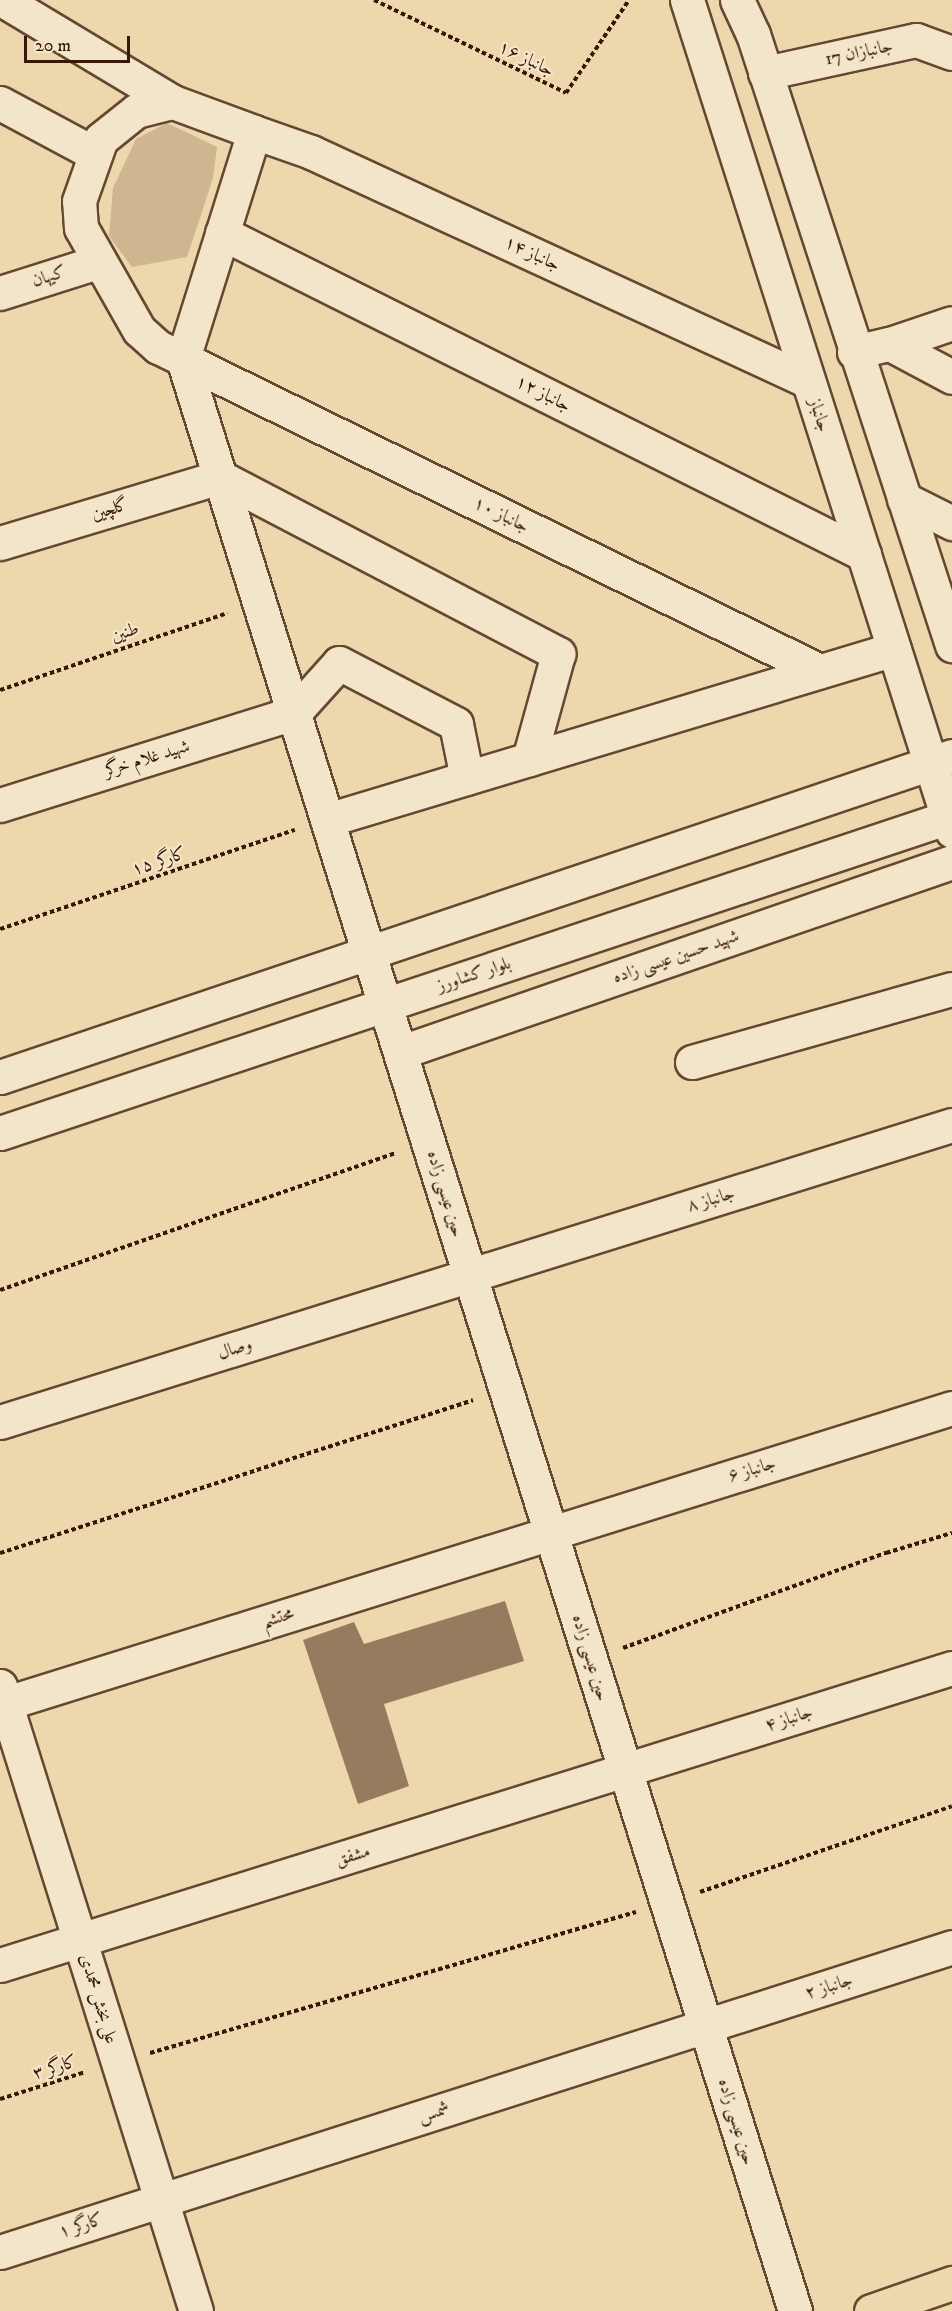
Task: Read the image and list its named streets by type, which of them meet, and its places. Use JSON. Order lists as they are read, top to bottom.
{
  "streets": {
    "street": [
      "جانبازان 17",
      "جانباز ۱۴",
      "کیهان",
      "جانباز ۱۲",
      "جانباز",
      "گلچین",
      "جانباز ۱۰",
      "شهید غلام خرگر",
      "شهید حسین عیسی زاده",
      "بلوار کشاورز",
      "حین عیسی زاده",
      "جانباز ۸",
      "وصال",
      "جانباز ۶",
      "محتشم",
      "جانباز ۴",
      "مشفق",
      "جانباز ۲",
      "علی بخش محمدی",
      "شمس",
      "کارگر ۱"
    ],
    "path": [
      "جانباز ۱۶",
      "طنین",
      "کارگر ۱۵",
      "کارگر ۳"
    ]
  },
  "crossings": [
    ["جانباز ۱۴", "جانباز"],
    ["جانباز ۱۴", "جانباز ۱۰"],
    ["کیهان", "جانباز ۱۰"],
    ["جانباز ۱۲", "جانباز"],
    ["جانباز", "بلوار کشاورز"],
    ["گلچین", "حین عیسی زاده"],
    ["جانباز ۱۰", "حین عیسی زاده"],
    ["طنین", "حین عیسی زاده"],
    ["شهید غلام خرگر", "حین عیسی زاده"],
    ["کارگر ۱۵", "حین عیسی زاده"],
    ["شهید حسین عیسی زاده", "حین عیسی زاده"],
    ["بلوار کشاورز", "حین عیسی زاده"],
    ["حین عیسی زاده", "جانباز ۸"],
    ["حین عیسی زاده", "وصال"],
    ["حین عیسی زاده", "جانباز ۶"],
    ["حین عیسی زاده", "محتشم"],
    ["حین عیسی زاده", "جانباز ۴"],
    ["حین عیسی زاده", "مشفق"],
    ["حین عیسی زاده", "جانباز ۲"],
    ["حین عیسی زاده", "کارگر ۳"],
    ["حین عیسی زاده", "شمس"],
    ["جانباز ۸", "وصال"],
    ["جانباز ۶", "محتشم"],
    ["محتشم", "علی بخش محمدی"],
    ["جانباز ۴", "مشفق"],
    ["مشفق", "علی بخش محمدی"],
    ["جانباز ۲", "شمس"],
    ["علی بخش محمدی", "کارگر ۳"],
    ["علی بخش محمدی", "شمس"],
    ["علی بخش محمدی", "کارگر ۱"],
    ["شمس", "کارگر ۱"]
  ],
  "scale_bar": "20 m"
}
